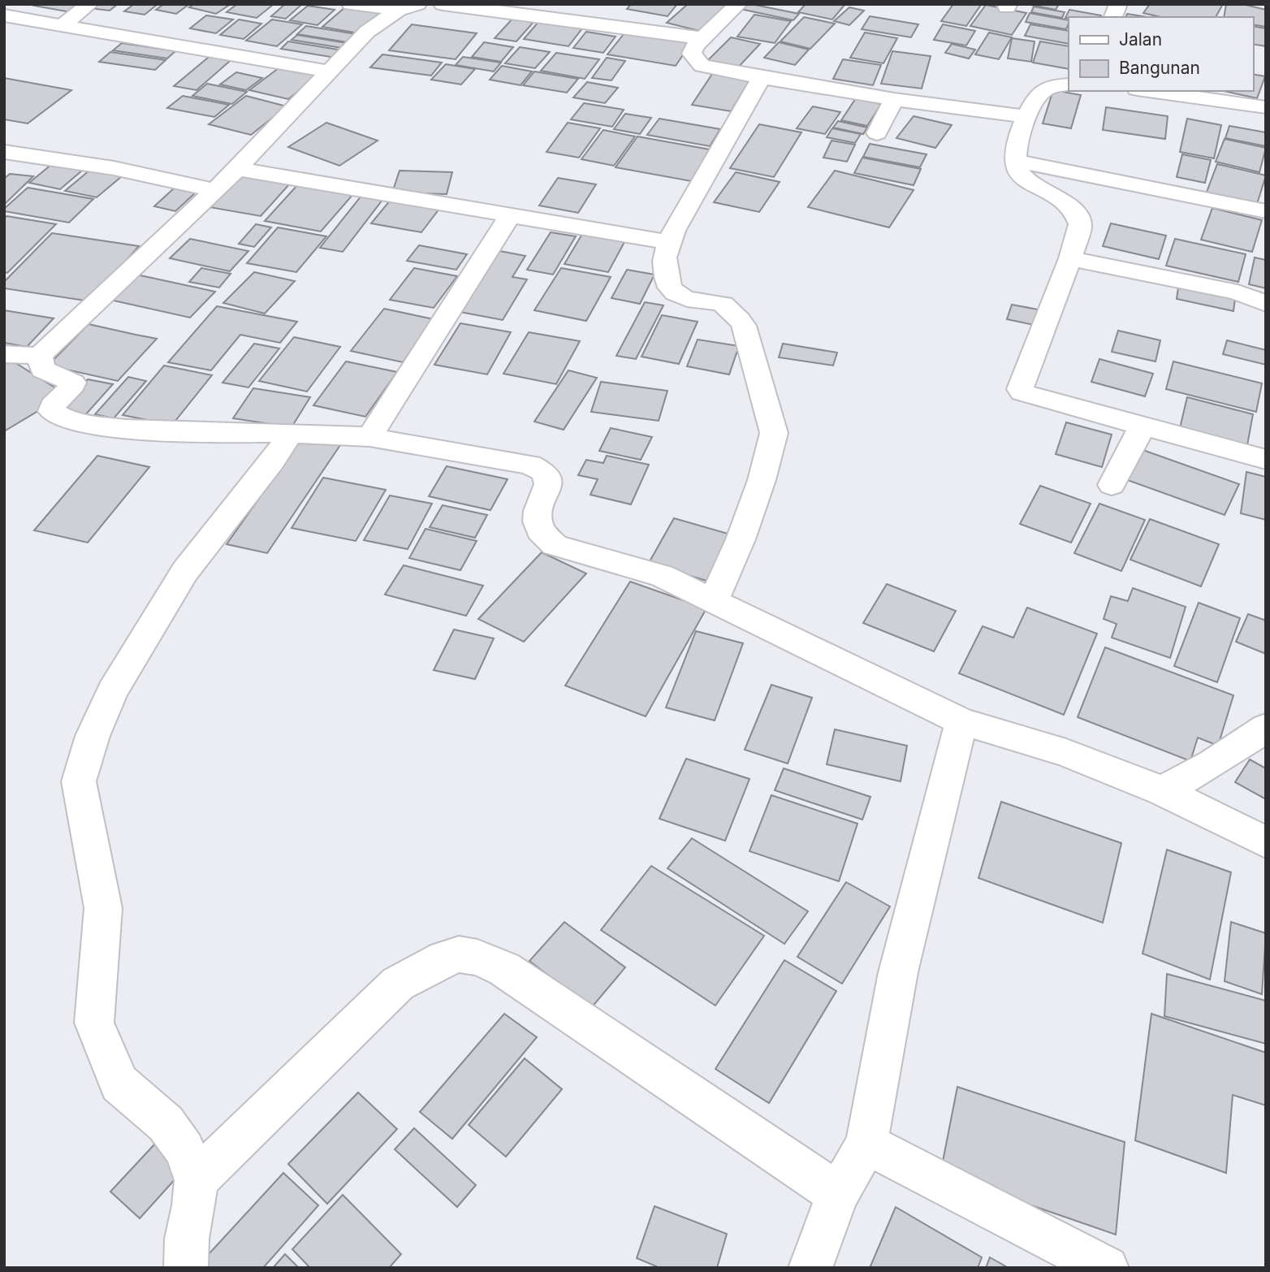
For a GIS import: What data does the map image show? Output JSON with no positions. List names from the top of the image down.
{
  "legend": ["Jalan", "Bangunan"]
}
